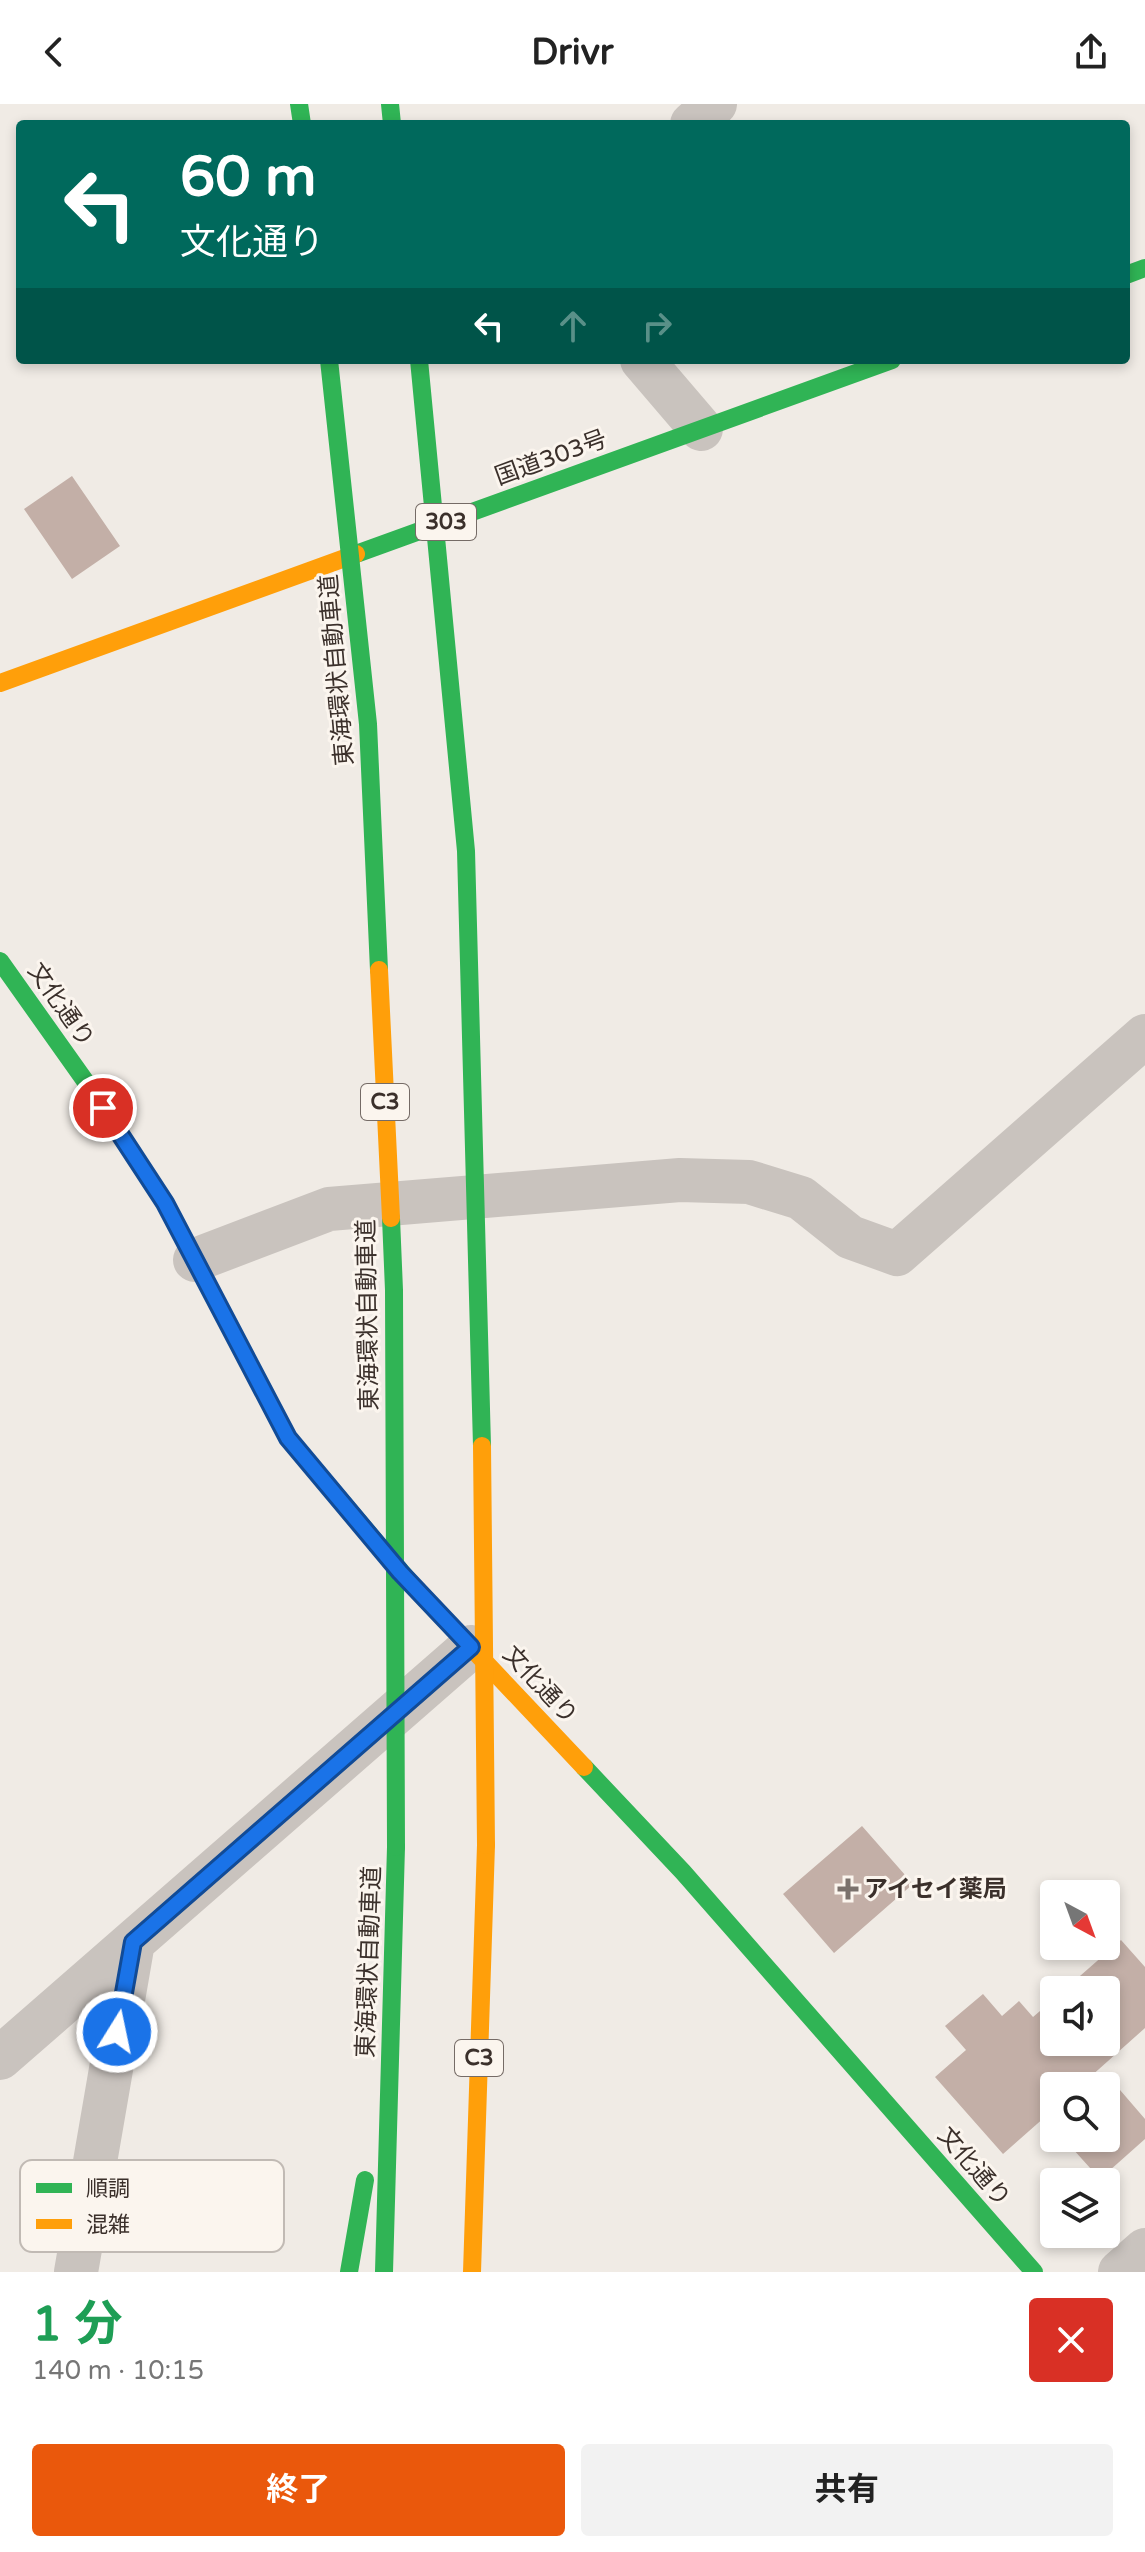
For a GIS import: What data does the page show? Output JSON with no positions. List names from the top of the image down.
{
  "streets": {
    "main road": [
      "国道303号",
      "303",
      "東海環状自動車道",
      "文化通り",
      "C3"
    ]
  },
  "places": {
    "health": ["アイセイ薬局"]
  },
  "legend": ["順調", "混雑"],
  "north": "bottom right",
  "page": {
    "header": "Drivr",
    "turn": ["60 m", "文化通り"],
    "heading": ["1 分", "140 m · 10:15"],
    "buttons": ["終了", "共有"]
  }
}
